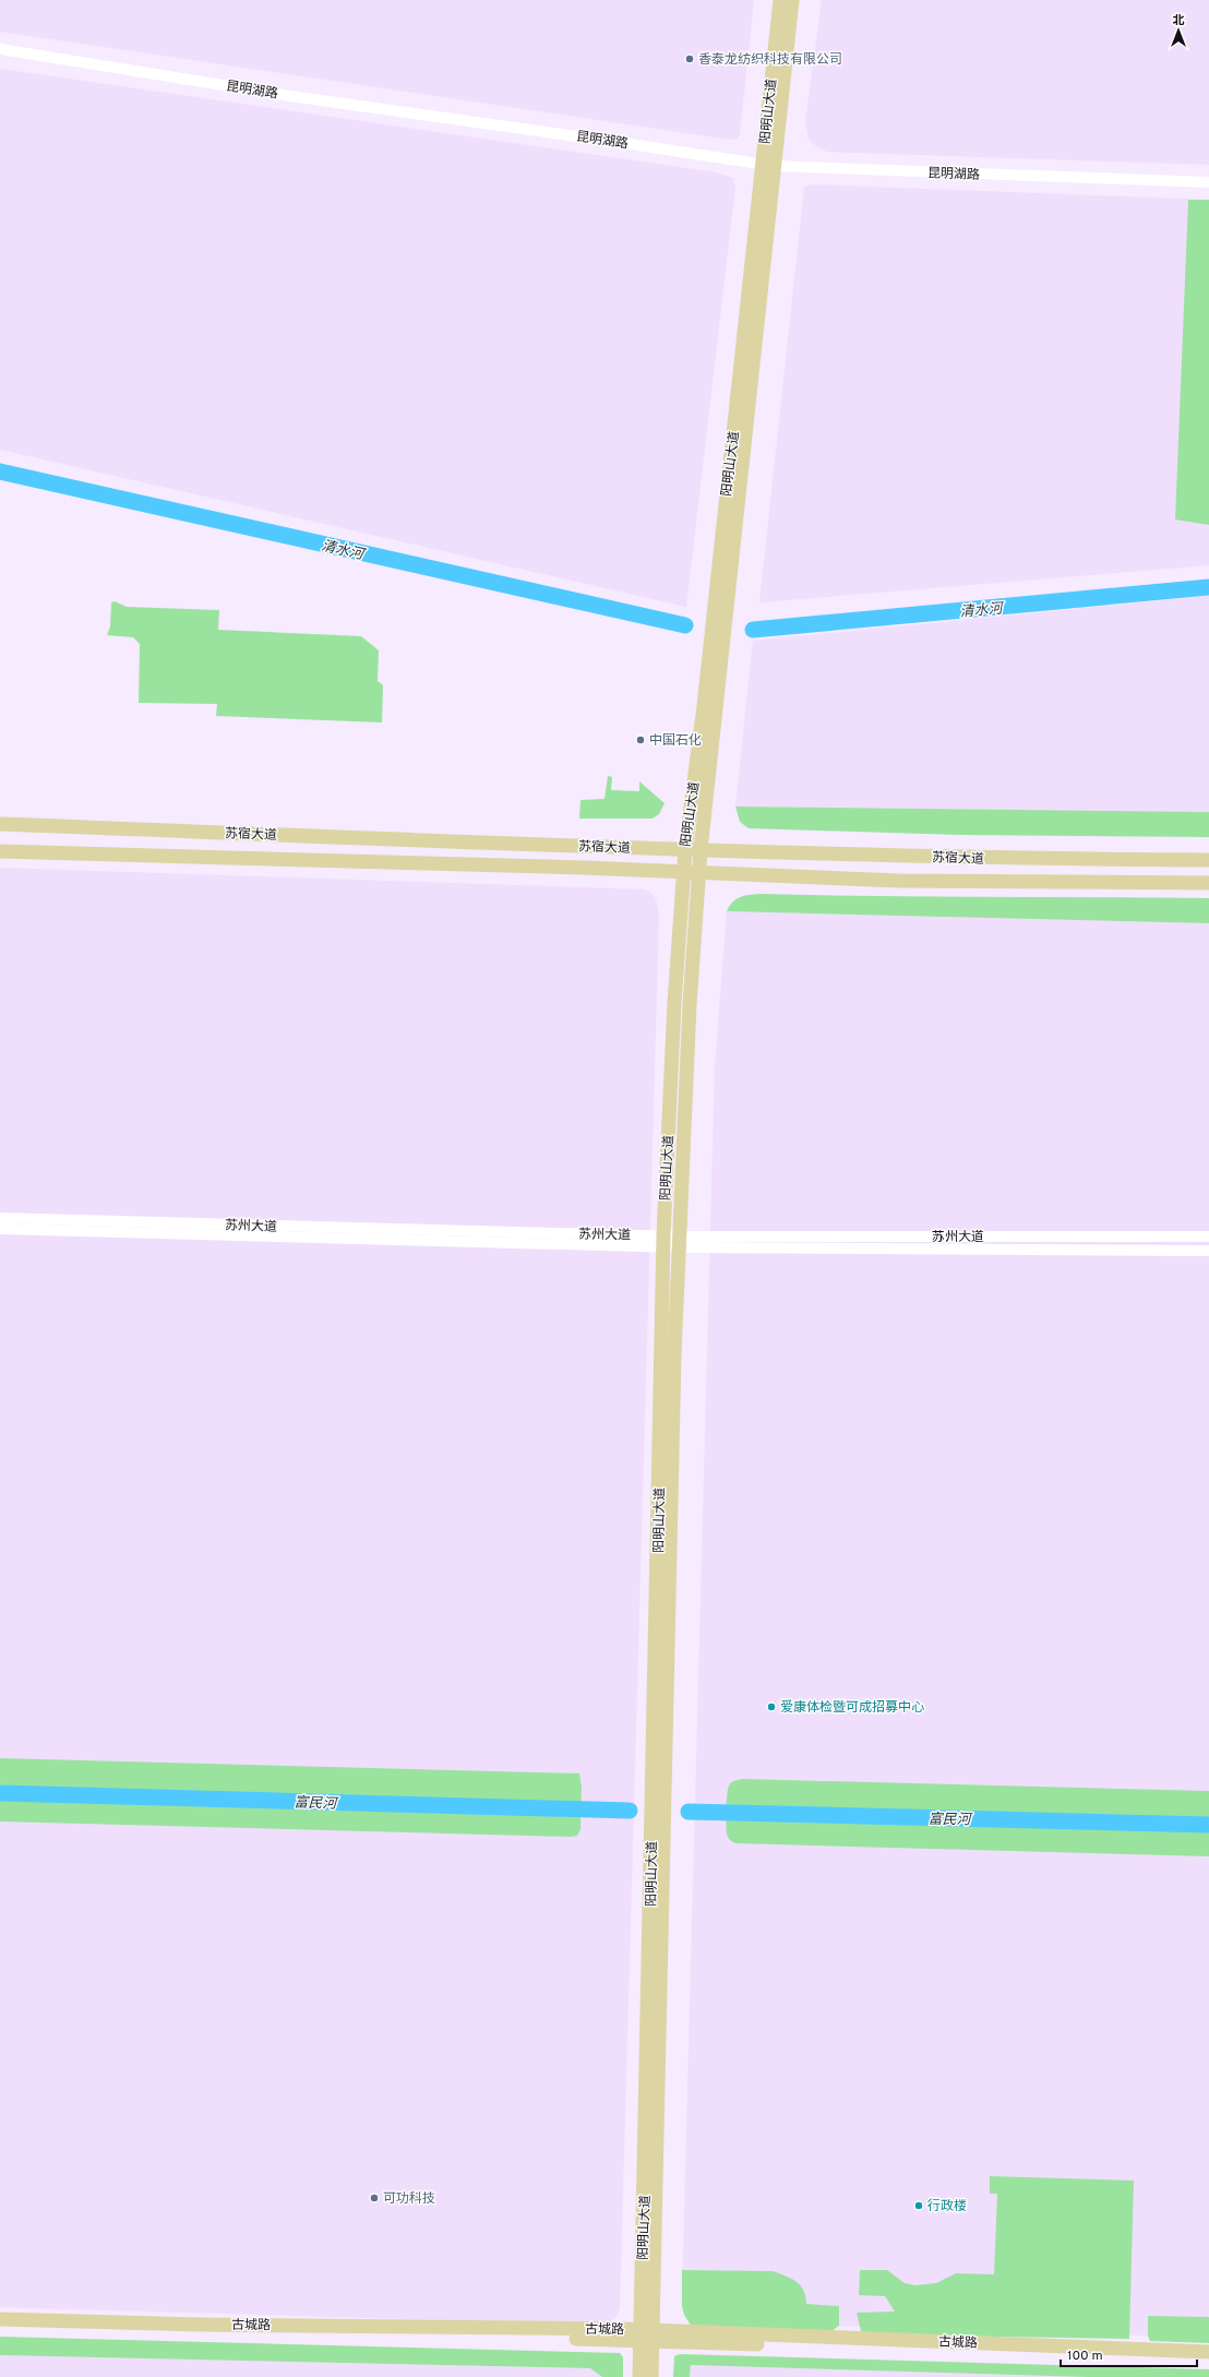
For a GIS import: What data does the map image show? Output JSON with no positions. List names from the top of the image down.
{
  "streets": {
    "main road": ["阳明山大道", "苏宿大道", "古城路"],
    "street": ["昆明湖路", "苏州大道"]
  },
  "crossings": [
    ["昆明湖路", "阳明山大道"],
    ["阳明山大道", "苏宿大道"],
    ["阳明山大道", "苏州大道"],
    ["阳明山大道", "古城路"]
  ],
  "water": ["清水河", "富民河"],
  "places": [
    "香泰龙纺织科技有限公司",
    "中国石化",
    "爱康体检暨可成招募中心",
    "可功科技",
    "行政楼"
  ],
  "scale_bar": "100 m",
  "north": "top"
}
